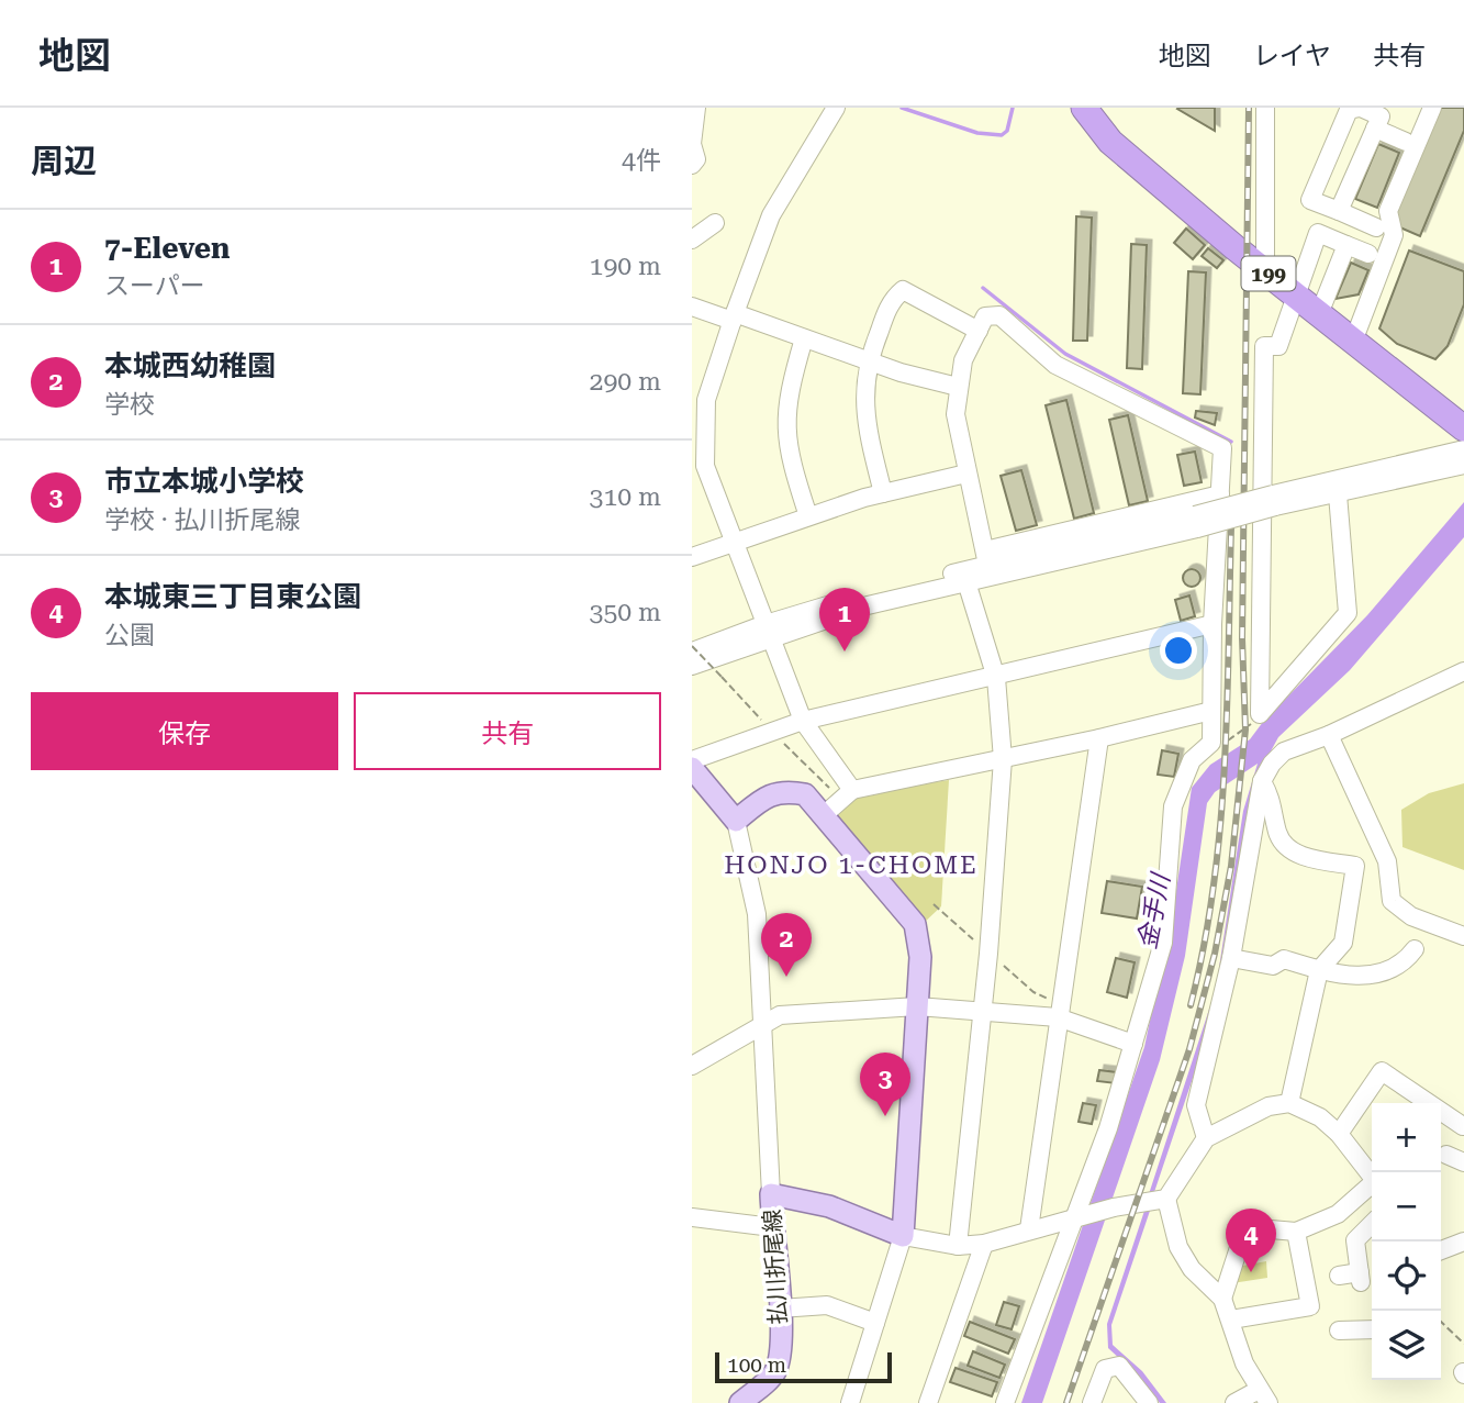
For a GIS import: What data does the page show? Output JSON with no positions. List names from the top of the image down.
{
  "streets": {
    "highway": ["199"],
    "main road": ["払川折尾線"]
  },
  "districts": ["HONJO 1-CHOME"],
  "water": ["金手川"],
  "scale_bar": "100 m",
  "page": {
    "header": "地図",
    "nav": ["地図", "レイヤ", "共有"],
    "heading": ["周辺", "4件"],
    "list": [
      {
        "mark": "1",
        "name": "7-Eleven",
        "note": "スーパー",
        "value": "190 m"
      },
      {
        "mark": "2",
        "name": "本城西幼稚園",
        "note": "学校",
        "value": "290 m"
      },
      {
        "mark": "3",
        "name": "市立本城小学校",
        "note": "学校 · 払川折尾線",
        "value": "310 m"
      },
      {
        "mark": "4",
        "name": "本城東三丁目東公園",
        "note": "公園",
        "value": "350 m"
      }
    ],
    "pins": [
      "1",
      "2",
      "3",
      "4"
    ],
    "buttons": ["保存", "共有"],
    "map_buttons": ["+", "−"],
    "scale": "100 m"
  }
}
